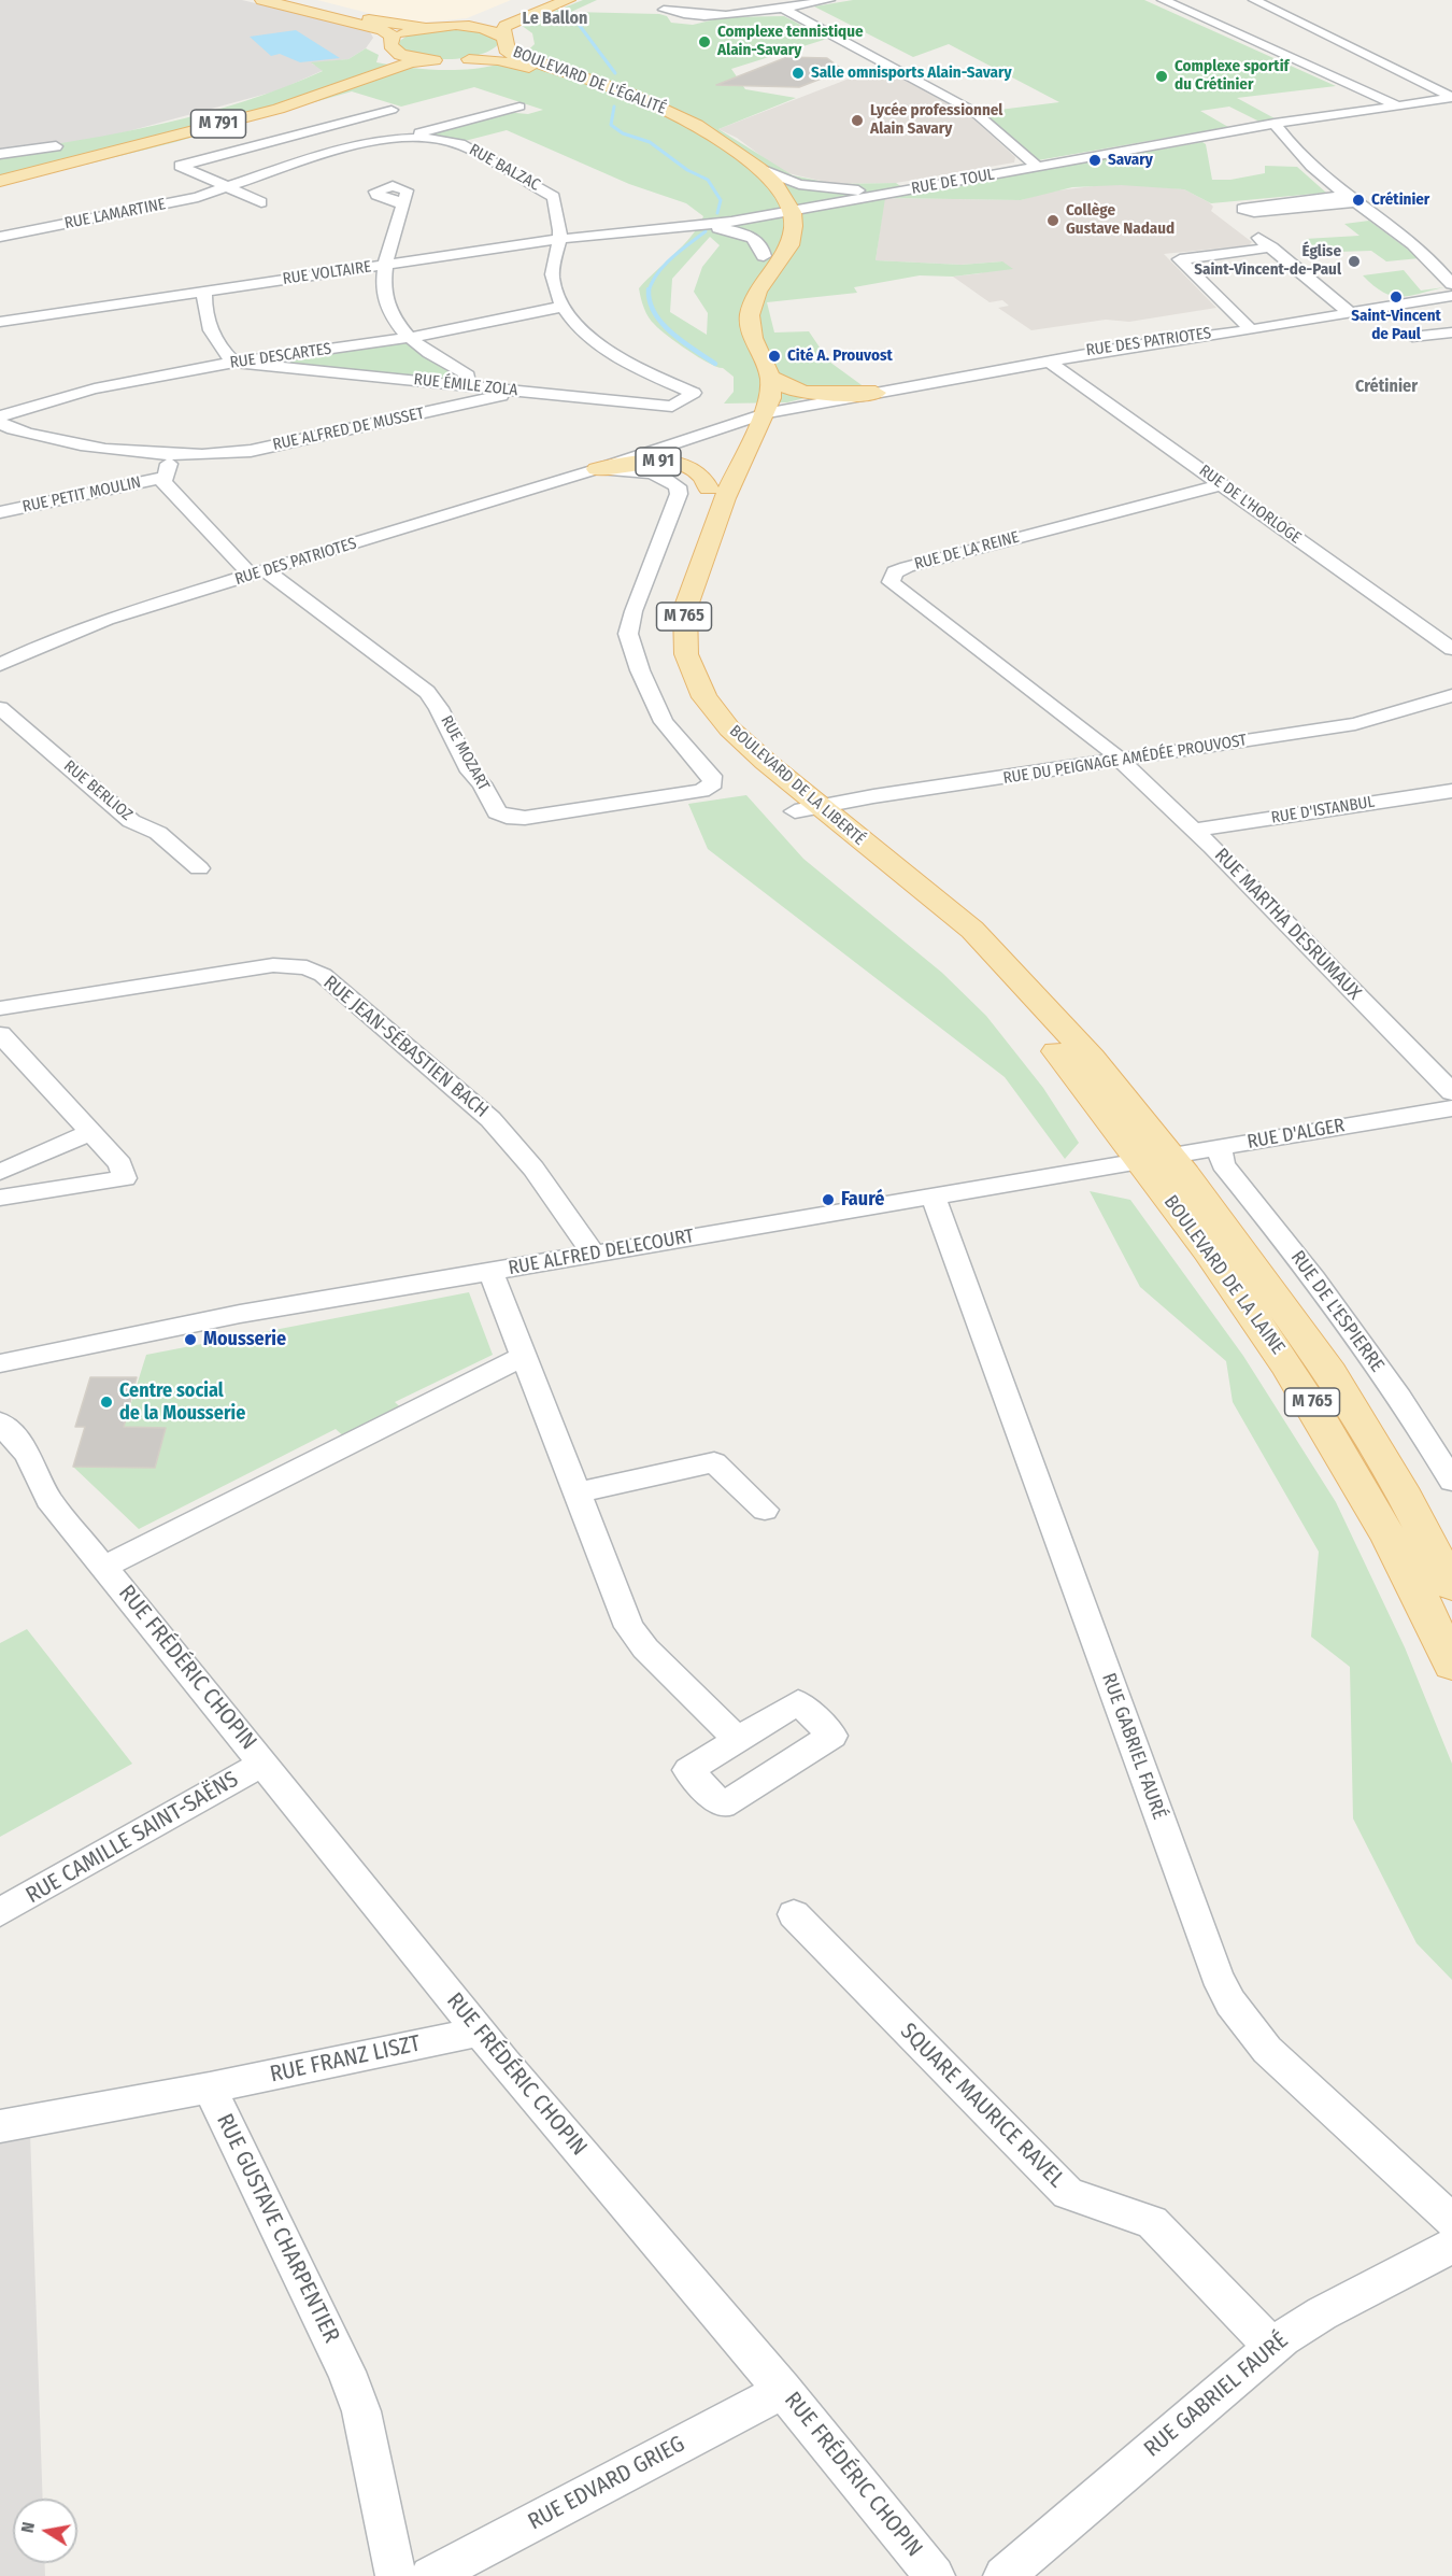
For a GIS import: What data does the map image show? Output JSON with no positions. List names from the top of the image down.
{
  "streets": {
    "main road": [
      "BOULEVARD DE L'ÉGALITÉ",
      "M 791",
      "M 91",
      "M 765",
      "BOULEVARD DE LA LIBERTÉ",
      "BOULEVARD DE LA LAINE"
    ],
    "street": [
      "RUE BALZAC",
      "RUE DE TOUL",
      "RUE LAMARTINE",
      "RUE VOLTAIRE",
      "RUE DES PATRIOTES",
      "RUE DESCARTES",
      "RUE ÉMILE ZOLA",
      "RUE ALFRED DE MUSSET",
      "RUE PETIT MOULIN",
      "RUE DE L'HORLOGE",
      "RUE DE LA REINE",
      "RUE MOZART",
      "RUE DU PEIGNAGE AMÉDÉE PROUVOST",
      "RUE BERLIOZ",
      "RUE D'ISTANBUL",
      "RUE MARTHA DESRUMAUX",
      "RUE JEAN-SÉBASTIEN BACH",
      "RUE D'ALGER",
      "RUE ALFRED DELECOURT",
      "RUE DE L'ESPIERRE",
      "RUE FRÉDÉRIC CHOPIN",
      "RUE GABRIEL FAURÉ",
      "RUE CAMILLE SAINT-SAËNS",
      "RUE FRANZ LISZT",
      "SQUARE MAURICE RAVEL",
      "RUE GUSTAVE CHARPENTIER",
      "RUE EDVARD GRIEG"
    ]
  },
  "crossings": [
    ["BOULEVARD DE L'ÉGALITÉ", "M 791"],
    ["BOULEVARD DE L'ÉGALITÉ", "RUE DE TOUL"],
    ["BOULEVARD DE L'ÉGALITÉ", "RUE VOLTAIRE"],
    ["RUE BALZAC", "RUE LAMARTINE"],
    ["RUE BALZAC", "RUE VOLTAIRE"],
    ["RUE BALZAC", "RUE DESCARTES"],
    ["RUE BALZAC", "RUE ÉMILE ZOLA"],
    ["RUE DE TOUL", "RUE VOLTAIRE"],
    ["RUE DES PATRIOTES", "M 91"],
    ["RUE DES PATRIOTES", "RUE DE L'HORLOGE"],
    ["RUE DES PATRIOTES", "M 765"],
    ["RUE DES PATRIOTES", "RUE MOZART"],
    ["RUE DES PATRIOTES", "BOULEVARD DE LA LIBERTÉ"],
    ["RUE DESCARTES", "RUE ÉMILE ZOLA"],
    ["RUE ÉMILE ZOLA", "RUE ALFRED DE MUSSET"],
    ["M 91", "M 765"],
    ["RUE DE L'HORLOGE", "RUE DE LA REINE"],
    ["RUE DE LA REINE", "RUE DU PEIGNAGE AMÉDÉE PROUVOST"],
    ["RUE DE LA REINE", "RUE MARTHA DESRUMAUX"],
    ["M 765", "BOULEVARD DE LA LIBERTÉ"],
    ["RUE DU PEIGNAGE AMÉDÉE PROUVOST", "BOULEVARD DE LA LIBERTÉ"],
    ["RUE DU PEIGNAGE AMÉDÉE PROUVOST", "RUE MARTHA DESRUMAUX"],
    ["BOULEVARD DE LA LIBERTÉ", "BOULEVARD DE LA LAINE"],
    ["RUE D'ISTANBUL", "RUE MARTHA DESRUMAUX"],
    ["RUE JEAN-SÉBASTIEN BACH", "RUE ALFRED DELECOURT"],
    ["RUE D'ALGER", "RUE ALFRED DELECOURT"],
    ["RUE D'ALGER", "BOULEVARD DE LA LAINE"],
    ["RUE D'ALGER", "RUE DE L'ESPIERRE"],
    ["RUE ALFRED DELECOURT", "BOULEVARD DE LA LAINE"],
    ["RUE ALFRED DELECOURT", "RUE GABRIEL FAURÉ"],
    ["RUE FRÉDÉRIC CHOPIN", "RUE CAMILLE SAINT-SAËNS"],
    ["RUE FRÉDÉRIC CHOPIN", "RUE FRANZ LISZT"],
    ["RUE FRÉDÉRIC CHOPIN", "RUE EDVARD GRIEG"],
    ["RUE GABRIEL FAURÉ", "SQUARE MAURICE RAVEL"],
    ["RUE FRANZ LISZT", "RUE GUSTAVE CHARPENTIER"]
  ],
  "districts": ["Le Ballon", "Crétinier"],
  "places": [
    "Complexe tennistique Alain-Savary",
    "Salle omnisports Alain-Savary",
    "Complexe sportif du Crétinier",
    "Lycée professionnel Alain Savary",
    "Savary",
    "Crétinier",
    "Collège Gustave Nadaud",
    "Église Saint-Vincent-de-Paul",
    "Saint-Vincent de Paul",
    "Cité A. Prouvost",
    "Fauré",
    "Mousserie",
    "Centre social de la Mousserie"
  ],
  "north": "left"
}
